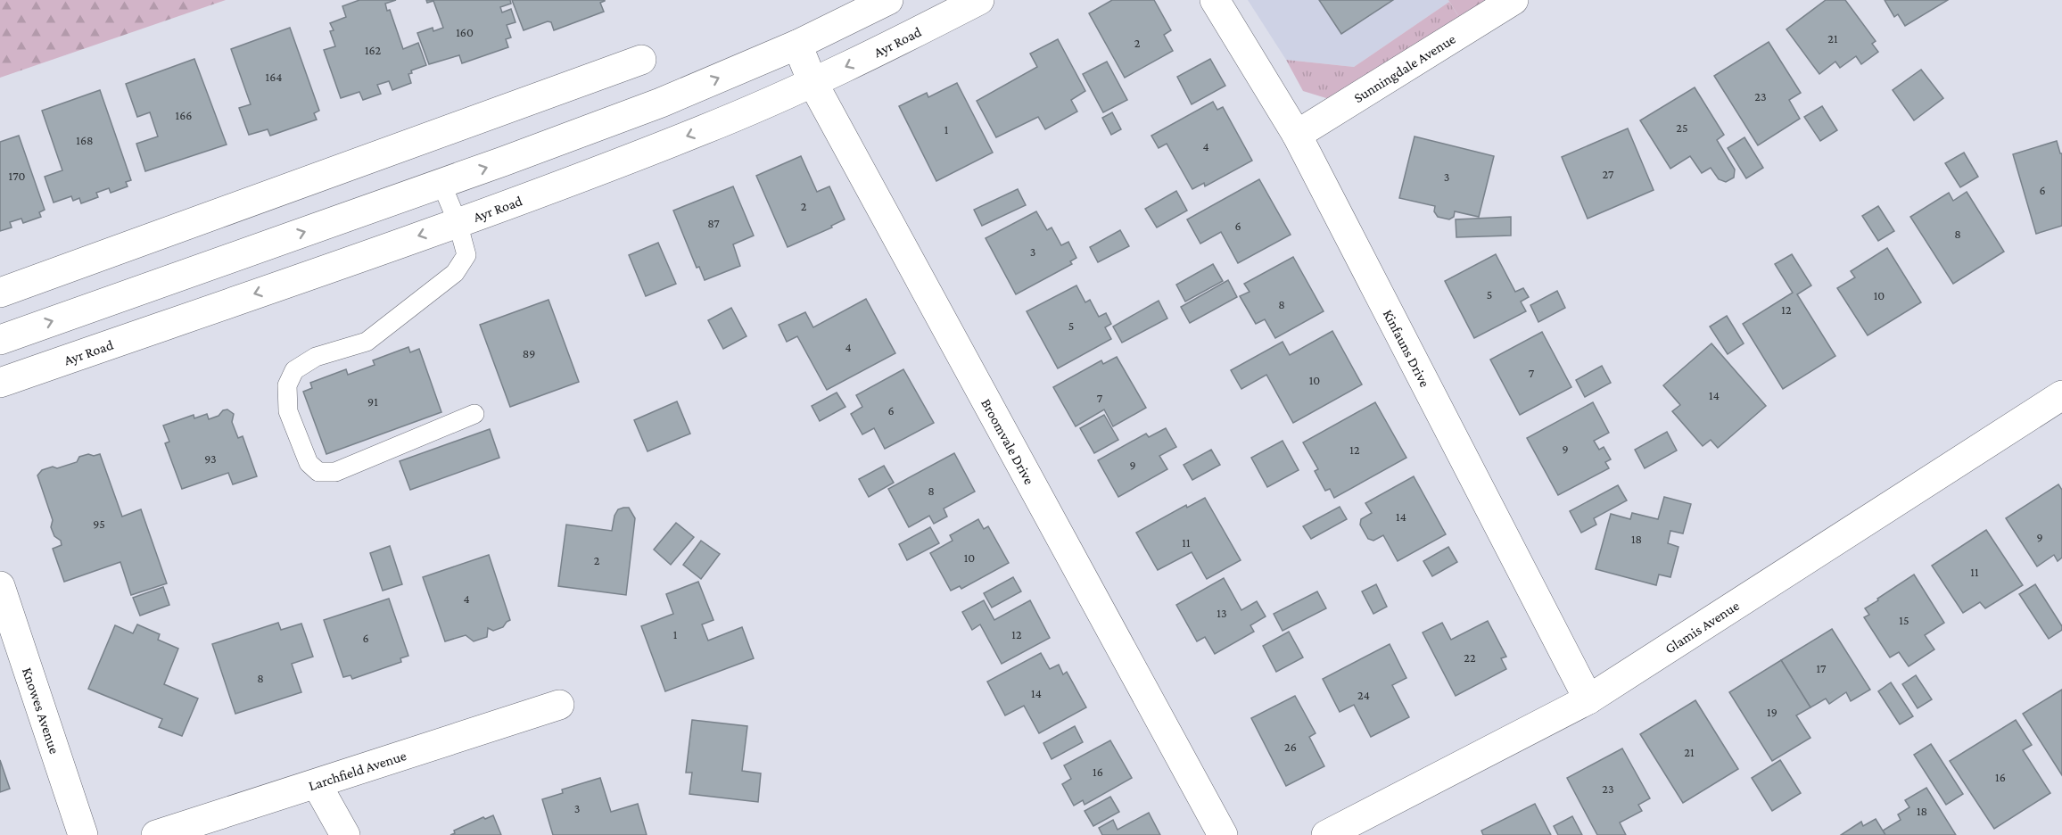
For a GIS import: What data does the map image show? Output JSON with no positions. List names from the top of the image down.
{
  "streets": {
    "street": [
      "Ayr Road",
      "Sunningdale Avenue",
      "Kinfauns Drive",
      "Broomvale Drive",
      "Glamis Avenue",
      "Knowes Avenue",
      "Larchfield Avenue"
    ]
  },
  "crossings": [
    ["Ayr Road", "Broomvale Drive"],
    ["Sunningdale Avenue", "Kinfauns Drive"],
    ["Kinfauns Drive", "Glamis Avenue"]
  ],
  "house_numbers": [
    "160",
    "21",
    "2",
    "162",
    "164",
    "23",
    "166",
    "25",
    "1",
    "168",
    "4",
    "27",
    "170",
    "3",
    "6",
    "2",
    "87",
    "6",
    "8",
    "3",
    "5",
    "10",
    "8",
    "12",
    "5",
    "4",
    "89",
    "7",
    "10",
    "14",
    "7",
    "91",
    "6",
    "9",
    "12",
    "93",
    "9",
    "8",
    "14",
    "95",
    "9",
    "18",
    "11",
    "10",
    "2",
    "11",
    "4",
    "13",
    "15",
    "1",
    "12",
    "6",
    "22",
    "17",
    "8",
    "14",
    "24",
    "19",
    "26",
    "21",
    "16",
    "16",
    "23",
    "3",
    "18"
  ]
}
